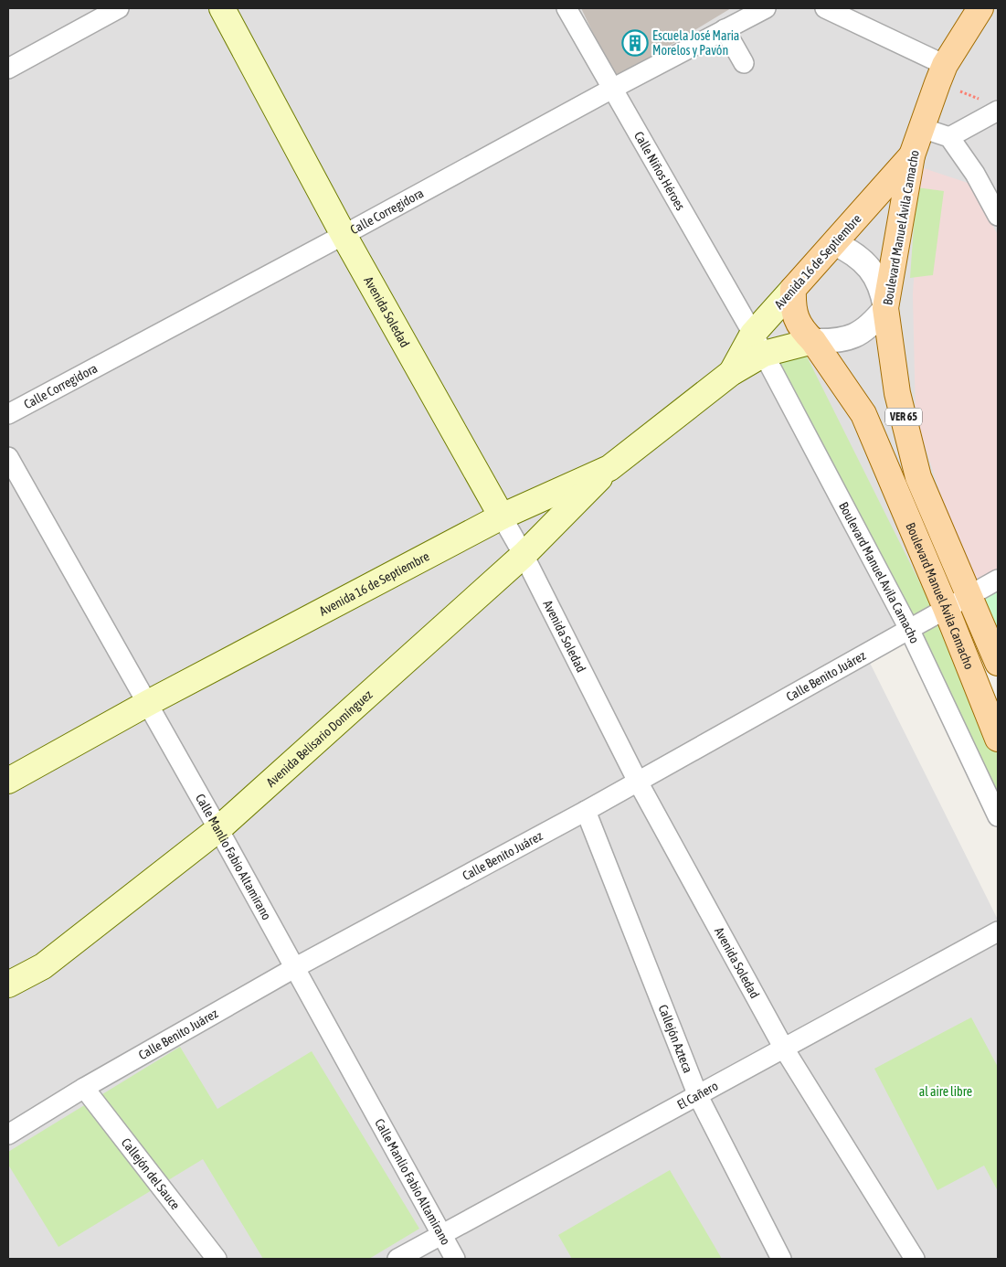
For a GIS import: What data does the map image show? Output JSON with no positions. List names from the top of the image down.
{
  "streets": {
    "main road": [
      "Boulevard Manuel Ávila Camacho",
      "Avenida 16 de Septiembre",
      "Avenida Soledad",
      "VER 65",
      "Avenida Belisario Domínguez"
    ],
    "street": [
      "Calle Niños Héroes",
      "Calle Corregidora",
      "Boulevard Manuel Avila Camacho",
      "Calle Benito Juárez",
      "Calle Manlio Fabio Altamirano",
      "Callejón Azteca",
      "El Cañero",
      "Callejón del Sauce"
    ]
  },
  "crossings": [
    ["Calle Niños Héroes", "Calle Corregidora"],
    ["Calle Niños Héroes", "Avenida 16 de Septiembre"],
    ["Calle Niños Héroes", "Boulevard Manuel Avila Camacho"],
    ["Calle Corregidora", "Avenida Soledad"],
    ["Boulevard Manuel Ávila Camacho", "Avenida 16 de Septiembre"],
    ["Boulevard Manuel Ávila Camacho", "Calle Benito Juárez"],
    ["Avenida 16 de Septiembre", "Avenida Soledad"],
    ["Avenida 16 de Septiembre", "Boulevard Manuel Avila Camacho"],
    ["Avenida 16 de Septiembre", "Avenida Belisario Domínguez"],
    ["Avenida 16 de Septiembre", "Calle Manlio Fabio Altamirano"],
    ["Avenida Soledad", "Calle Benito Juárez"],
    ["Avenida Soledad", "Avenida Belisario Domínguez"],
    ["Avenida Soledad", "El Cañero"],
    ["Boulevard Manuel Avila Camacho", "Calle Benito Juárez"],
    ["Calle Benito Juárez", "Calle Manlio Fabio Altamirano"],
    ["Calle Benito Juárez", "Callejón Azteca"],
    ["Calle Benito Juárez", "Callejón del Sauce"],
    ["Avenida Belisario Domínguez", "Calle Manlio Fabio Altamirano"],
    ["Calle Manlio Fabio Altamirano", "El Cañero"],
    ["Callejón Azteca", "El Cañero"]
  ],
  "parks": ["al aire libre"],
  "places": {
    "building": ["Escuela José Maria Morelos y Pavón"]
  }
}
